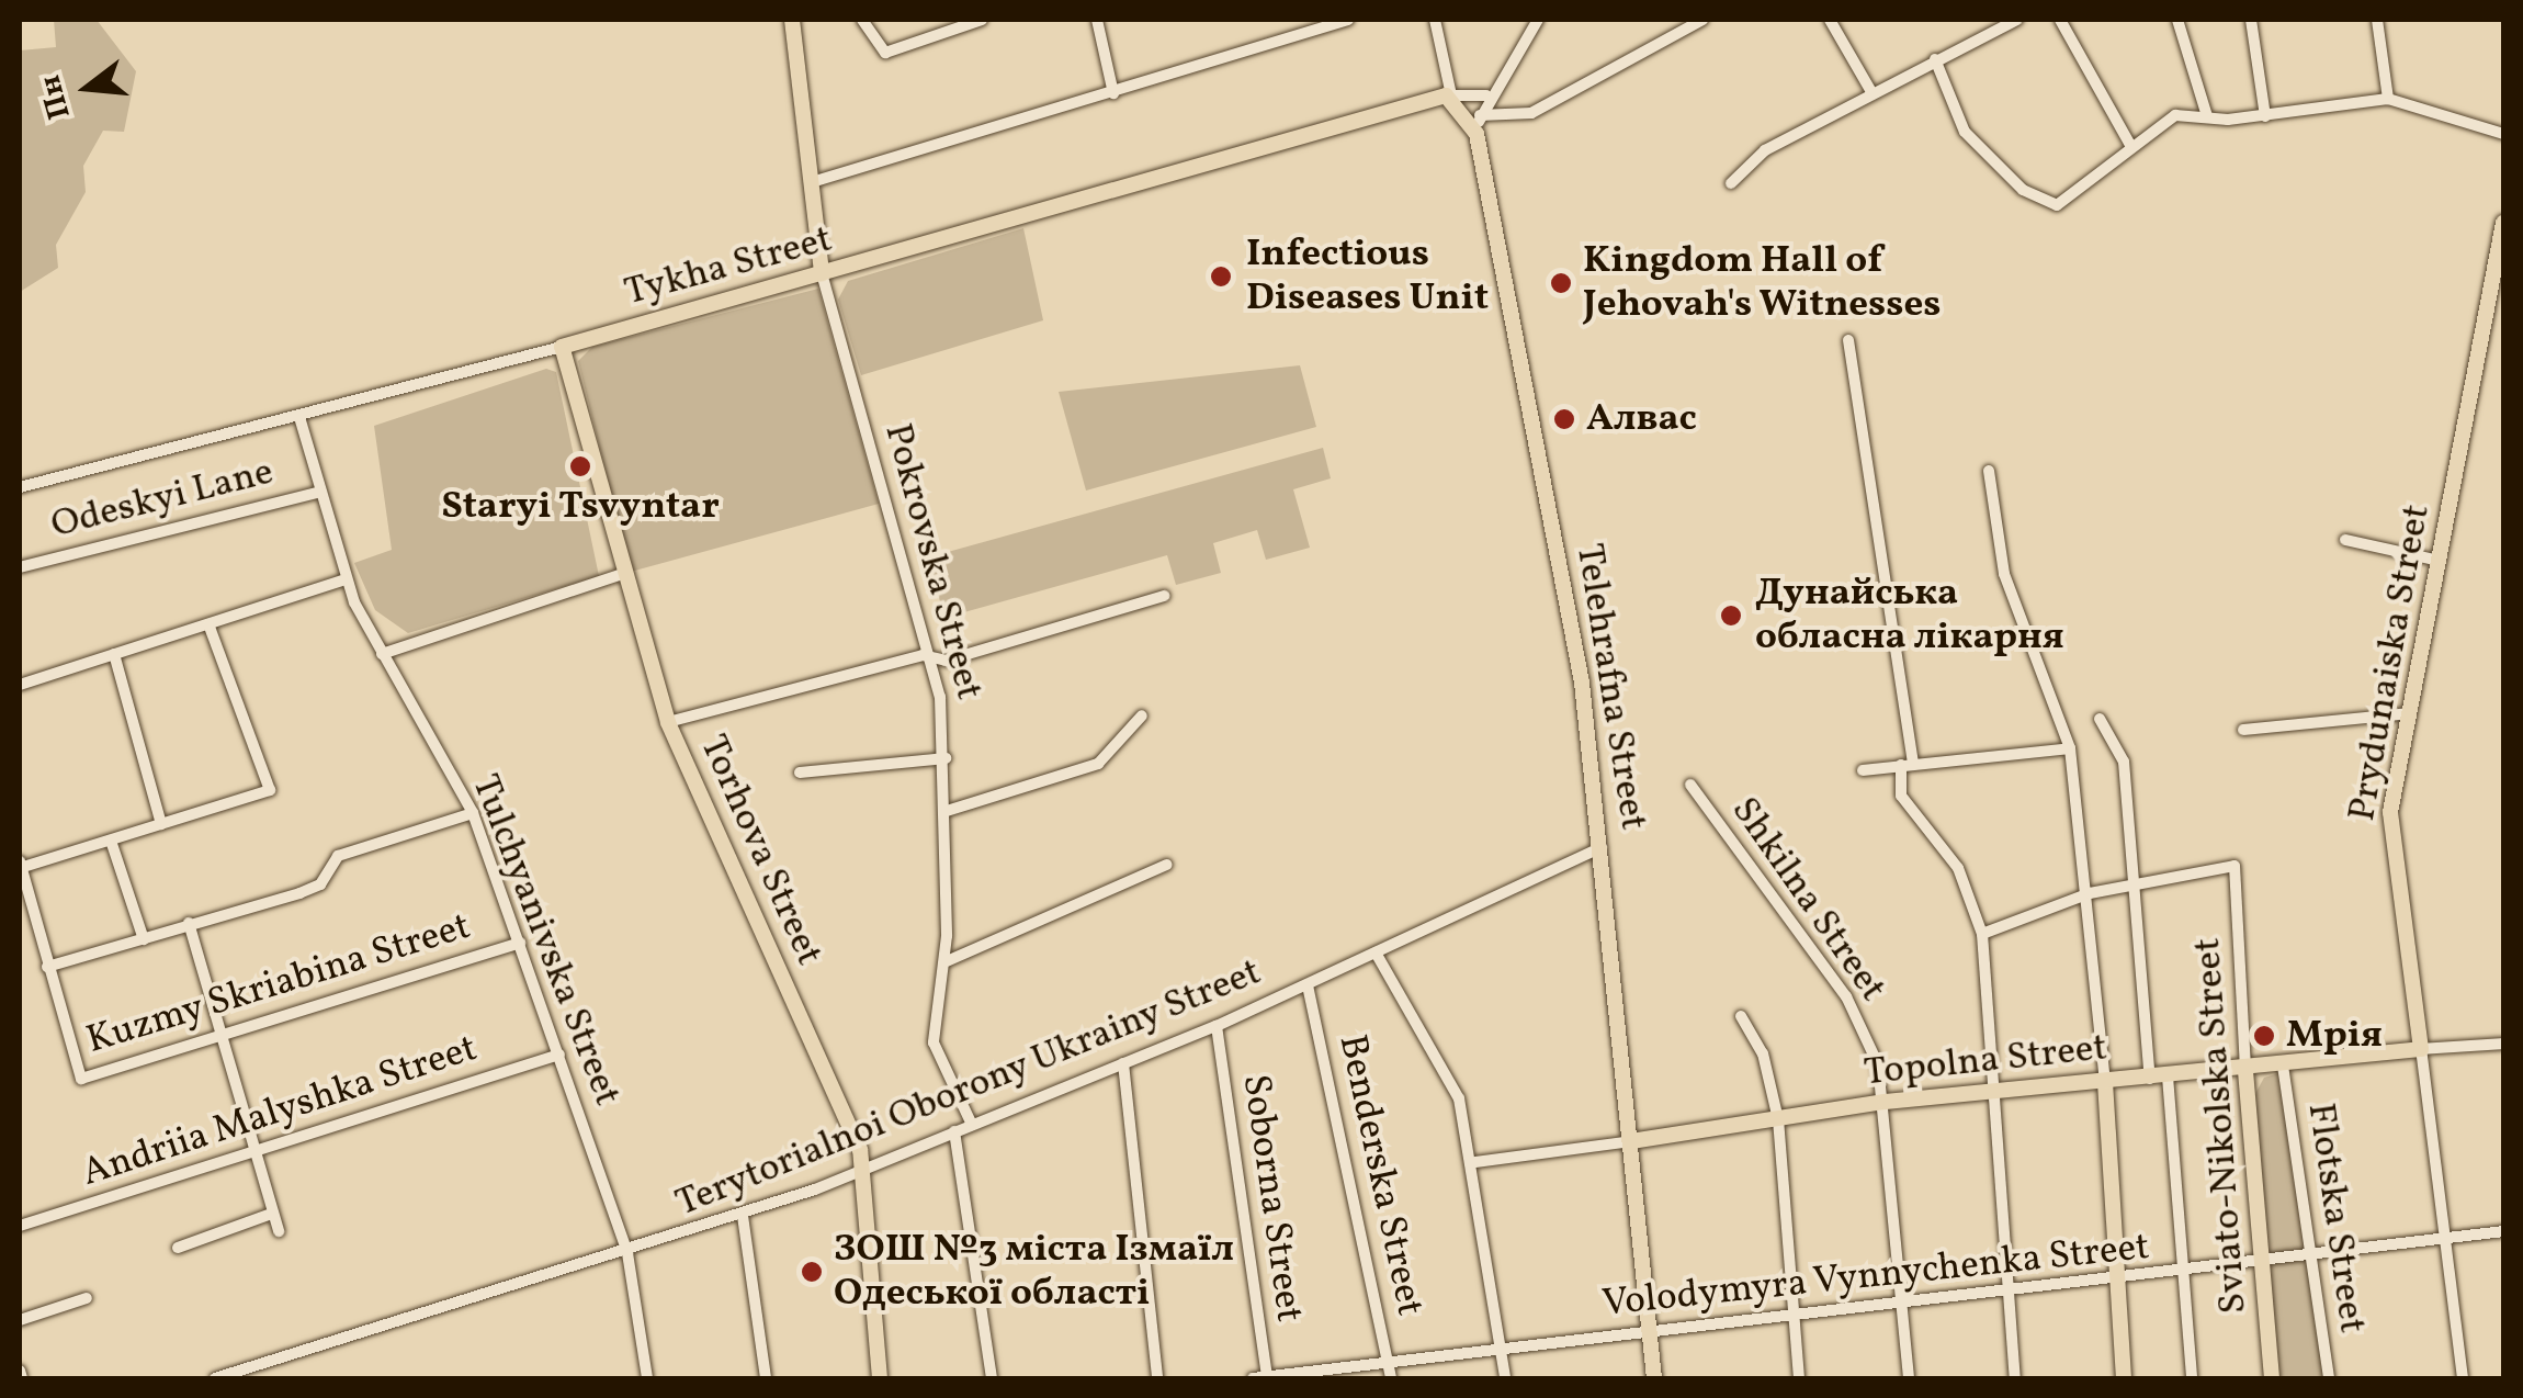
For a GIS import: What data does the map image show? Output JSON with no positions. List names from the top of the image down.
{
  "streets": {
    "main road": [
      "Tykha Street",
      "Prydunaiska Street",
      "Telehrafna Street",
      "Torhova Street",
      "Topolna Street",
      "Sviato-Nikolska Street"
    ],
    "street": [
      "Odeskyi Lane",
      "Pokrovska Street",
      "Shkilna Street",
      "Tulchyanivska Street",
      "Kuzmy Skriabina Street",
      "Terytorialnoi Oborony Ukrainy Street",
      "Andriia Malyshka Street",
      "Benderska Street",
      "Soborna Street",
      "Flotska Street",
      "Volodymyra Vynnychenka Street"
    ]
  },
  "crossings": [
    ["Tykha Street", "Pokrovska Street"],
    ["Tykha Street", "Telehrafna Street"],
    ["Tykha Street", "Torhova Street"],
    ["Tykha Street", "Tulchyanivska Street"],
    ["Odeskyi Lane", "Tulchyanivska Street"],
    ["Pokrovska Street", "Terytorialnoi Oborony Ukrainy Street"],
    ["Prydunaiska Street", "Topolna Street"],
    ["Prydunaiska Street", "Volodymyra Vynnychenka Street"],
    ["Telehrafna Street", "Topolna Street"],
    ["Telehrafna Street", "Terytorialnoi Oborony Ukrainy Street"],
    ["Telehrafna Street", "Volodymyra Vynnychenka Street"],
    ["Torhova Street", "Terytorialnoi Oborony Ukrainy Street"],
    ["Shkilna Street", "Topolna Street"],
    ["Shkilna Street", "Volodymyra Vynnychenka Street"],
    ["Tulchyanivska Street", "Kuzmy Skriabina Street"],
    ["Tulchyanivska Street", "Terytorialnoi Oborony Ukrainy Street"],
    ["Tulchyanivska Street", "Andriia Malyshka Street"],
    ["Topolna Street", "Sviato-Nikolska Street"],
    ["Topolna Street", "Flotska Street"],
    ["Terytorialnoi Oborony Ukrainy Street", "Benderska Street"],
    ["Terytorialnoi Oborony Ukrainy Street", "Soborna Street"],
    ["Sviato-Nikolska Street", "Volodymyra Vynnychenka Street"],
    ["Benderska Street", "Volodymyra Vynnychenka Street"],
    ["Soborna Street", "Volodymyra Vynnychenka Street"],
    ["Flotska Street", "Volodymyra Vynnychenka Street"]
  ],
  "places": [
    "Infectious Diseases Unit",
    "Kingdom Hall of Jehovah's Witnesses",
    "Алвас",
    "Staryi Tsvyntar",
    "Дунайська обласна лікарня",
    "Мрія",
    "ЗОШ №3 міста Ізмаїл Одеської області"
  ],
  "north": "left"
}
